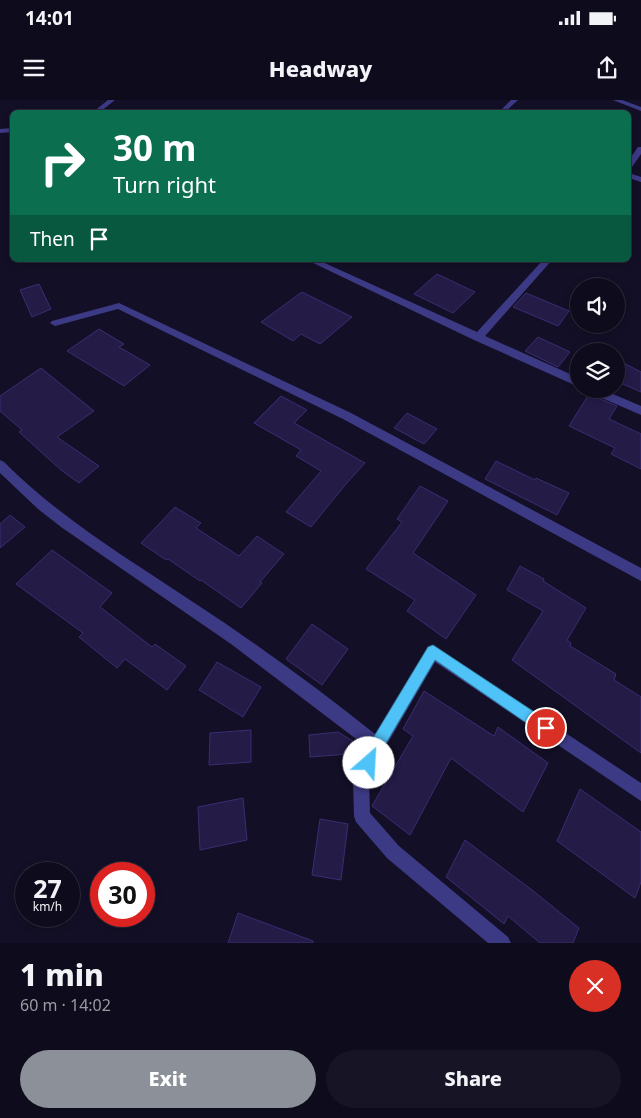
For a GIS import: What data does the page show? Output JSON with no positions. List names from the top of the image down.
{
  "page": {
    "status": "14:01",
    "header": "Headway",
    "turn": ["30 m", "Turn right"],
    "then": "Then",
    "speed": "27 km/h",
    "limit": "30",
    "heading": ["1 min", "60 m · 14:02"],
    "buttons": ["Exit", "Share"]
  }
}
